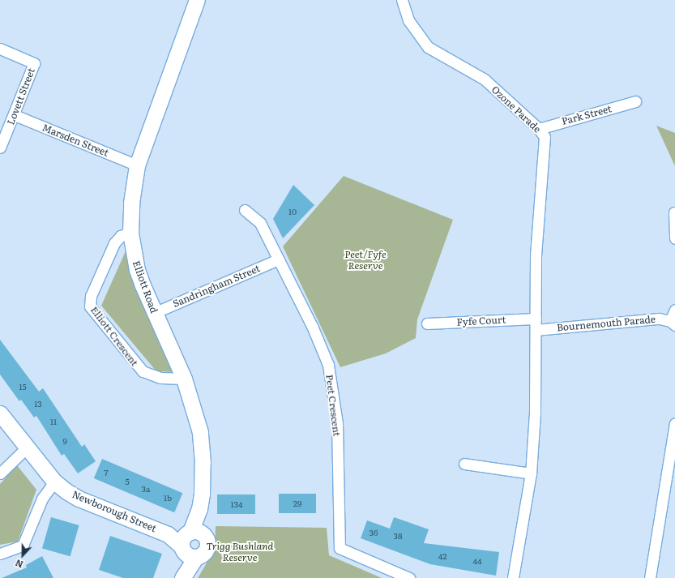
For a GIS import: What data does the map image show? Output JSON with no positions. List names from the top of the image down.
{
  "streets": {
    "street": [
      "Lovett Street",
      "Ozone Parade",
      "Park Street",
      "Marsden Street",
      "Sandringham Street",
      "Elliott Road",
      "Fyfe Court",
      "Bournemouth Parade",
      "Elliott Crescent",
      "Peet Crescent",
      "Newborough Street"
    ]
  },
  "crossings": [
    ["Lovett Street", "Marsden Street"],
    ["Ozone Parade", "Park Street"],
    ["Ozone Parade", "Fyfe Court"],
    ["Marsden Street", "Elliott Road"],
    ["Sandringham Street", "Elliott Road"],
    ["Sandringham Street", "Peet Crescent"],
    ["Elliott Road", "Elliott Crescent"],
    ["Elliott Road", "Newborough Street"]
  ],
  "parks": ["Peet/Fyfe Reserve", "Trigg Bushland Reserve"],
  "house_numbers": [
    "10",
    "15",
    "13",
    "11",
    "9",
    "7",
    "5",
    "3a",
    "1b",
    "29",
    "134",
    "36",
    "38",
    "42",
    "44"
  ],
  "north": "bottom"
}
